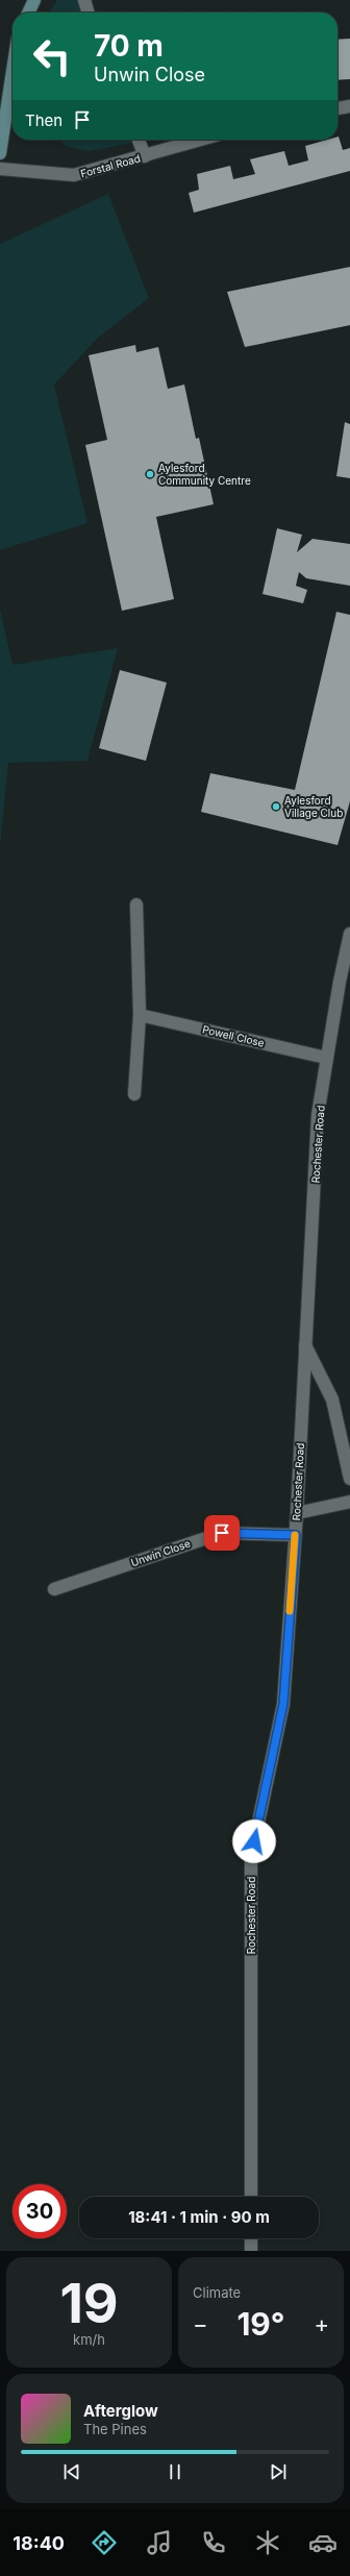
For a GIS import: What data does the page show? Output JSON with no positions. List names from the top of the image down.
{
  "streets": {
    "street": [
      "Forstal Road",
      "Powell Close",
      "Rochester Road",
      "Unwin Close"
    ]
  },
  "crossings": [
    ["Powell Close", "Rochester Road"],
    ["Rochester Road", "Unwin Close"]
  ],
  "places": ["Aylesford Community Centre", "Aylesford Village Club"],
  "page": {
    "turn": ["70 m", "Unwin Close"],
    "then": "Then",
    "limit": "30",
    "trip": "18:41 · 1 min · 90 m",
    "tile": [
      ["19", "km/h"],
      "Climate"
    ],
    "heat": ["−", "19°", "+"],
    "song": ["Afterglow", "The Pines"],
    "tabs": "18:40"
  }
}
